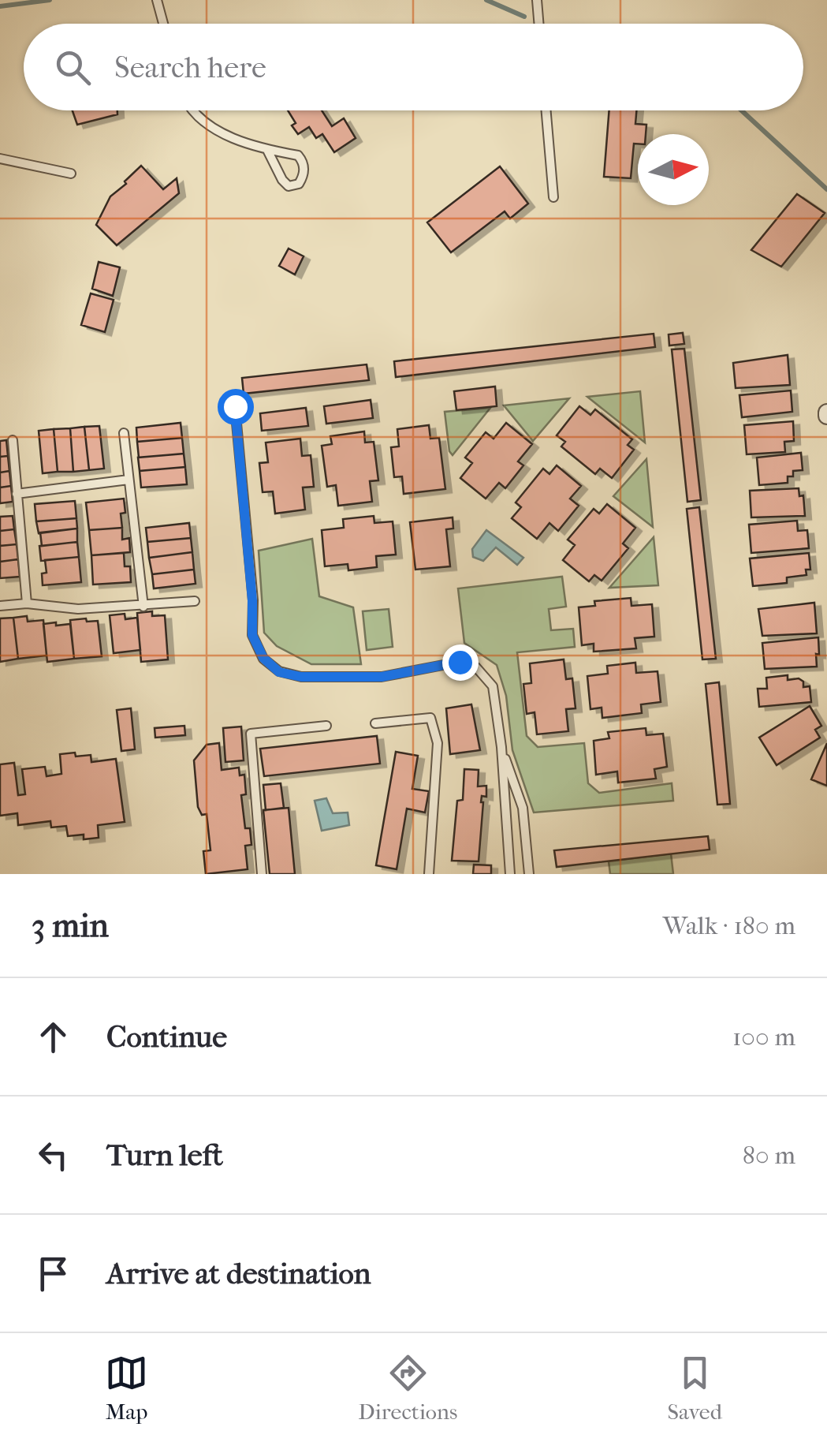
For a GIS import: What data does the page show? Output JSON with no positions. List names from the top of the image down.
{
  "north": "right",
  "page": {
    "search": "Search here",
    "heading": ["3 min", "Walk · 180 m"],
    "list": [
      ["Continue", "100 m"],
      ["Turn left", "80 m"],
      "Arrive at destination"
    ],
    "nav": ["Map", "Directions", "Saved"]
  }
}
